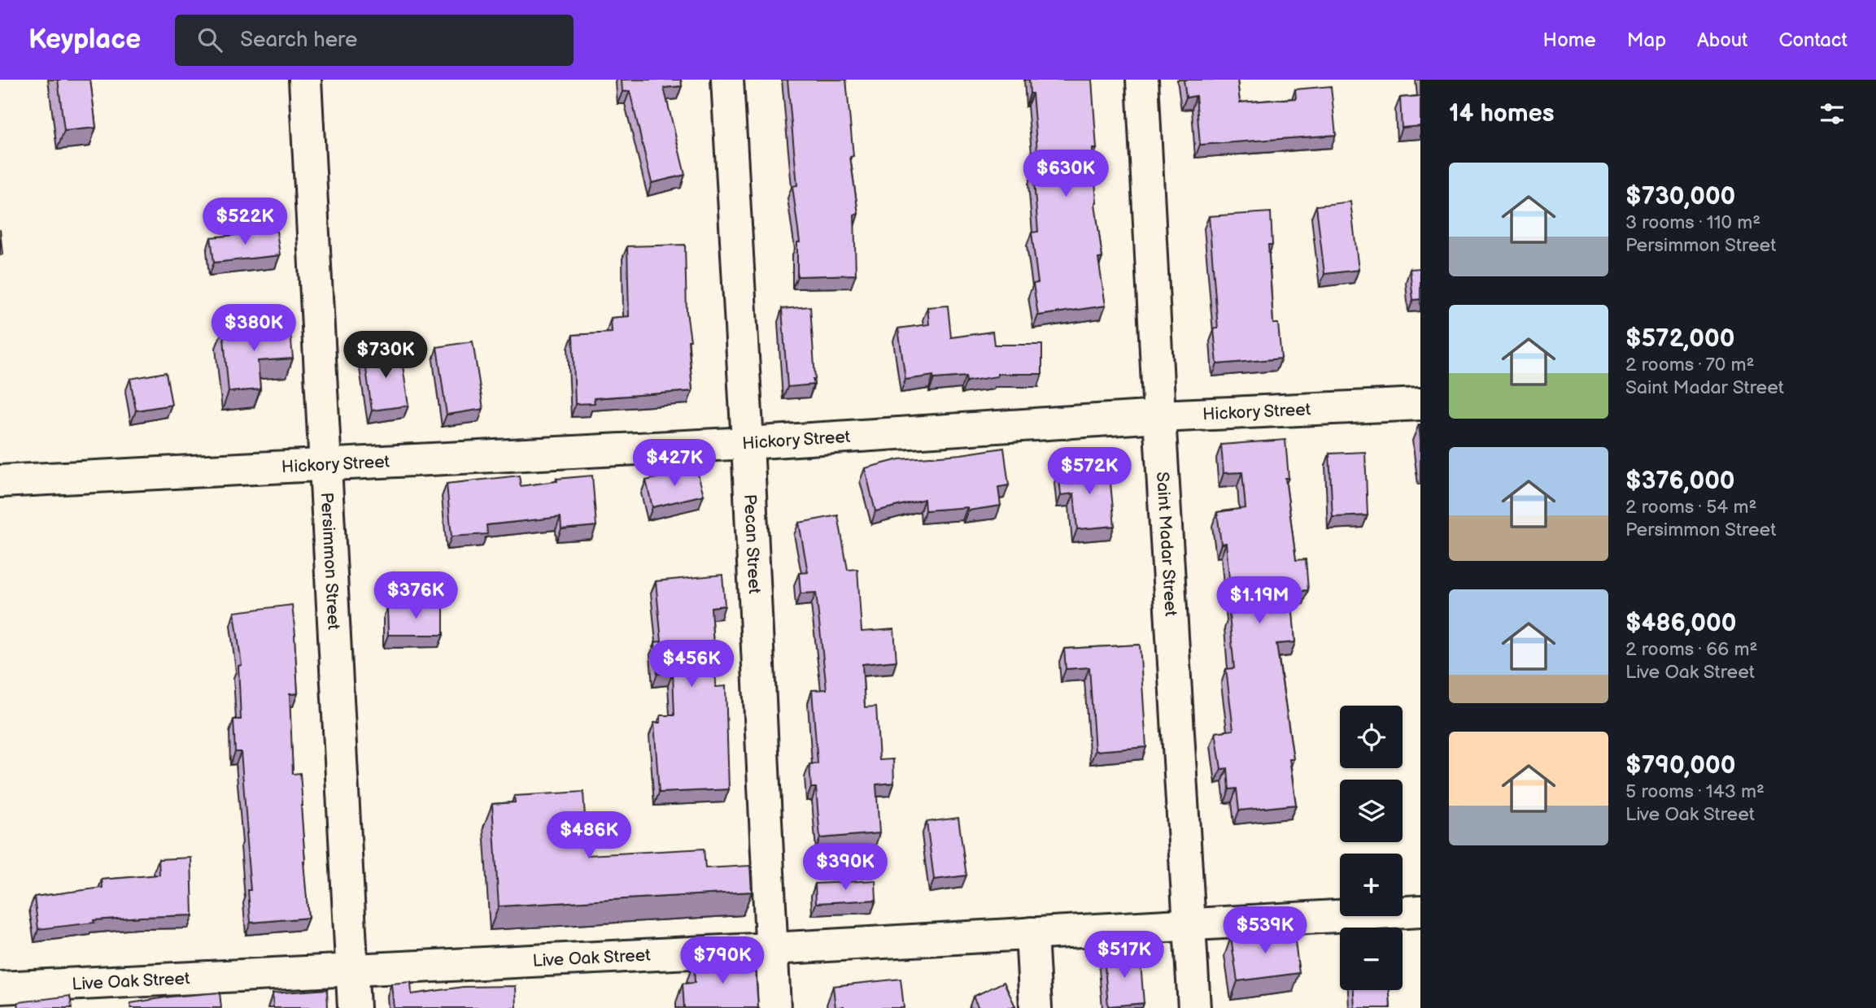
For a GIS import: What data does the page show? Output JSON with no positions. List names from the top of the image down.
{
  "streets": {
    "street": [
      "Hickory Street",
      "Pecan Street",
      "Saint Madar Street",
      "Persimmon Street",
      "Live Oak Street"
    ]
  },
  "crossings": [
    ["Hickory Street", "Pecan Street"],
    ["Hickory Street", "Saint Madar Street"],
    ["Hickory Street", "Persimmon Street"],
    ["Pecan Street", "Live Oak Street"],
    ["Saint Madar Street", "Live Oak Street"],
    ["Persimmon Street", "Live Oak Street"]
  ],
  "page": {
    "header": "Keyplace",
    "search": "Search here",
    "nav": [
      "Home",
      "Map",
      "About",
      "Contact"
    ],
    "heading": "14 homes",
    "list": [
      {
        "name": "$730,000",
        "note": "3 rooms · 110 m² · Persimmon Street"
      },
      {
        "name": "$572,000",
        "note": "2 rooms · 70 m² · Saint Madar Street"
      },
      {
        "name": "$376,000",
        "note": "2 rooms · 54 m² · Persimmon Street"
      },
      {
        "name": "$486,000",
        "note": "2 rooms · 66 m² · Live Oak Street"
      },
      {
        "name": "$790,000",
        "note": "5 rooms · 143 m² · Live Oak Street"
      }
    ],
    "price": [
      "$630K",
      "$522K",
      "$380K",
      "$730K",
      "$427K",
      "$572K",
      "$376K",
      "$1.19M",
      "$456K",
      "$486K",
      "$390K",
      "$539K",
      "$517K",
      "$790K"
    ],
    "map_buttons": ["+", "−"]
  }
}
